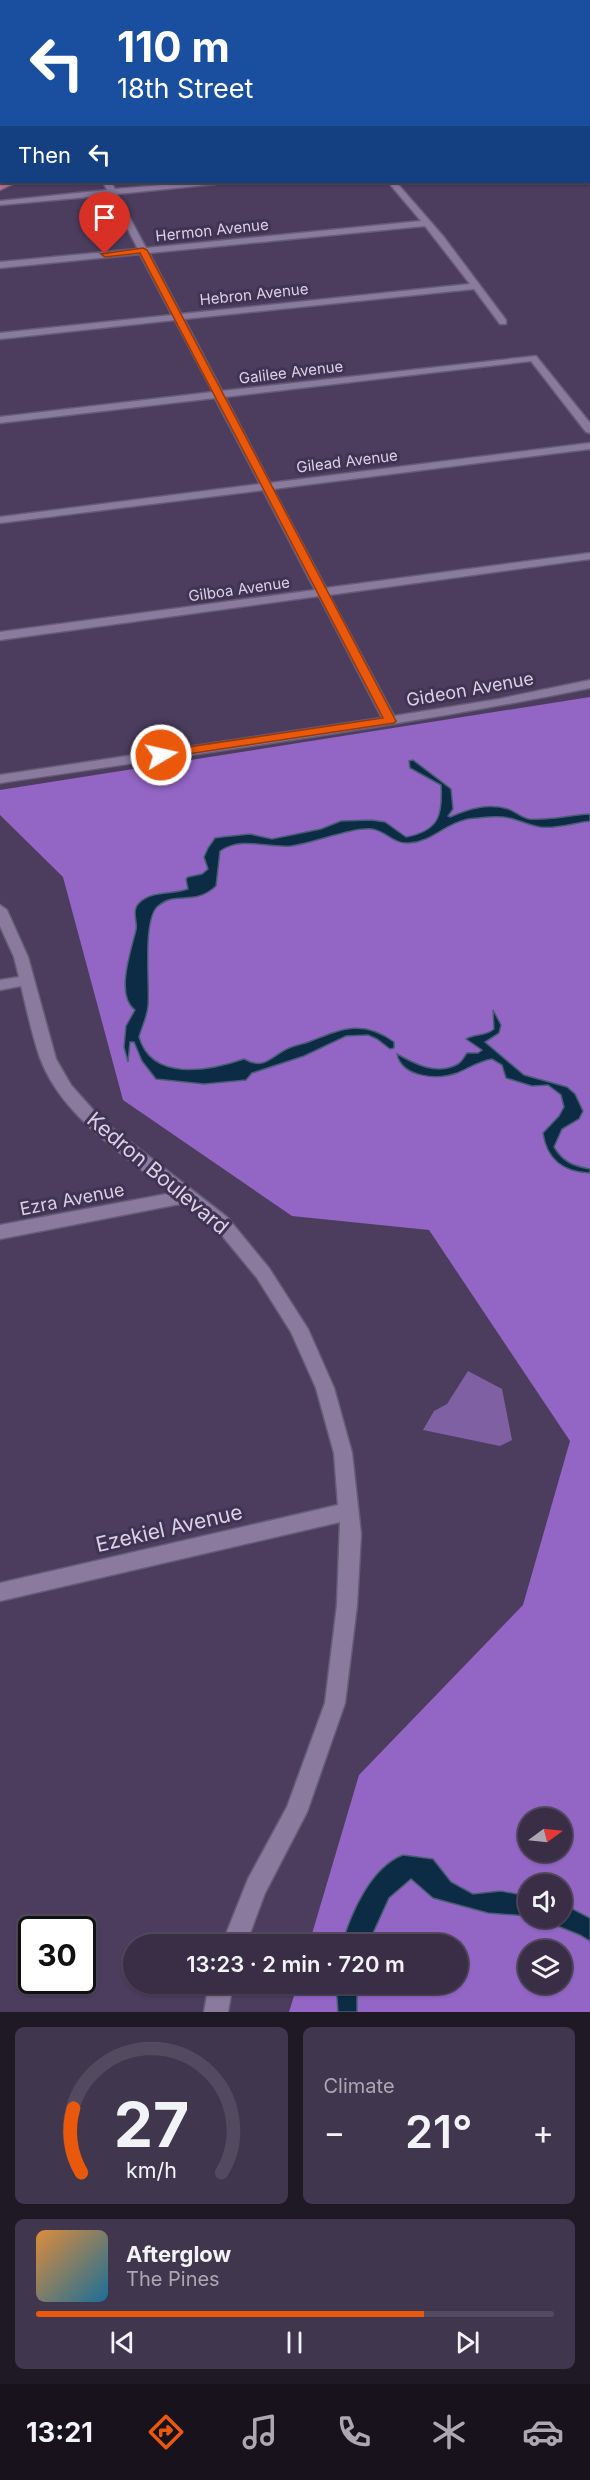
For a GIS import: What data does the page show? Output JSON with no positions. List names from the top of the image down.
{
  "streets": {
    "street": [
      "Hermon Avenue",
      "Hebron Avenue",
      "Galilee Avenue",
      "Gilead Avenue",
      "Gilboa Avenue",
      "Gideon Avenue",
      "Kedron Boulevard",
      "Ezra Avenue",
      "Ezekiel Avenue"
    ]
  },
  "crossings": [
    ["Kedron Boulevard", "Ezra Avenue"],
    ["Kedron Boulevard", "Ezekiel Avenue"]
  ],
  "north": "right",
  "page": {
    "turn": ["110 m", "18th Street"],
    "then": "Then",
    "limit": "30",
    "trip": "13:23 · 2 min · 720 m",
    "tile": "Climate",
    "heat": ["−", "21°", "+"],
    "song": ["Afterglow", "The Pines"],
    "tabs": "13:21",
    "gauge": ["27", "km/h"]
  }
}
